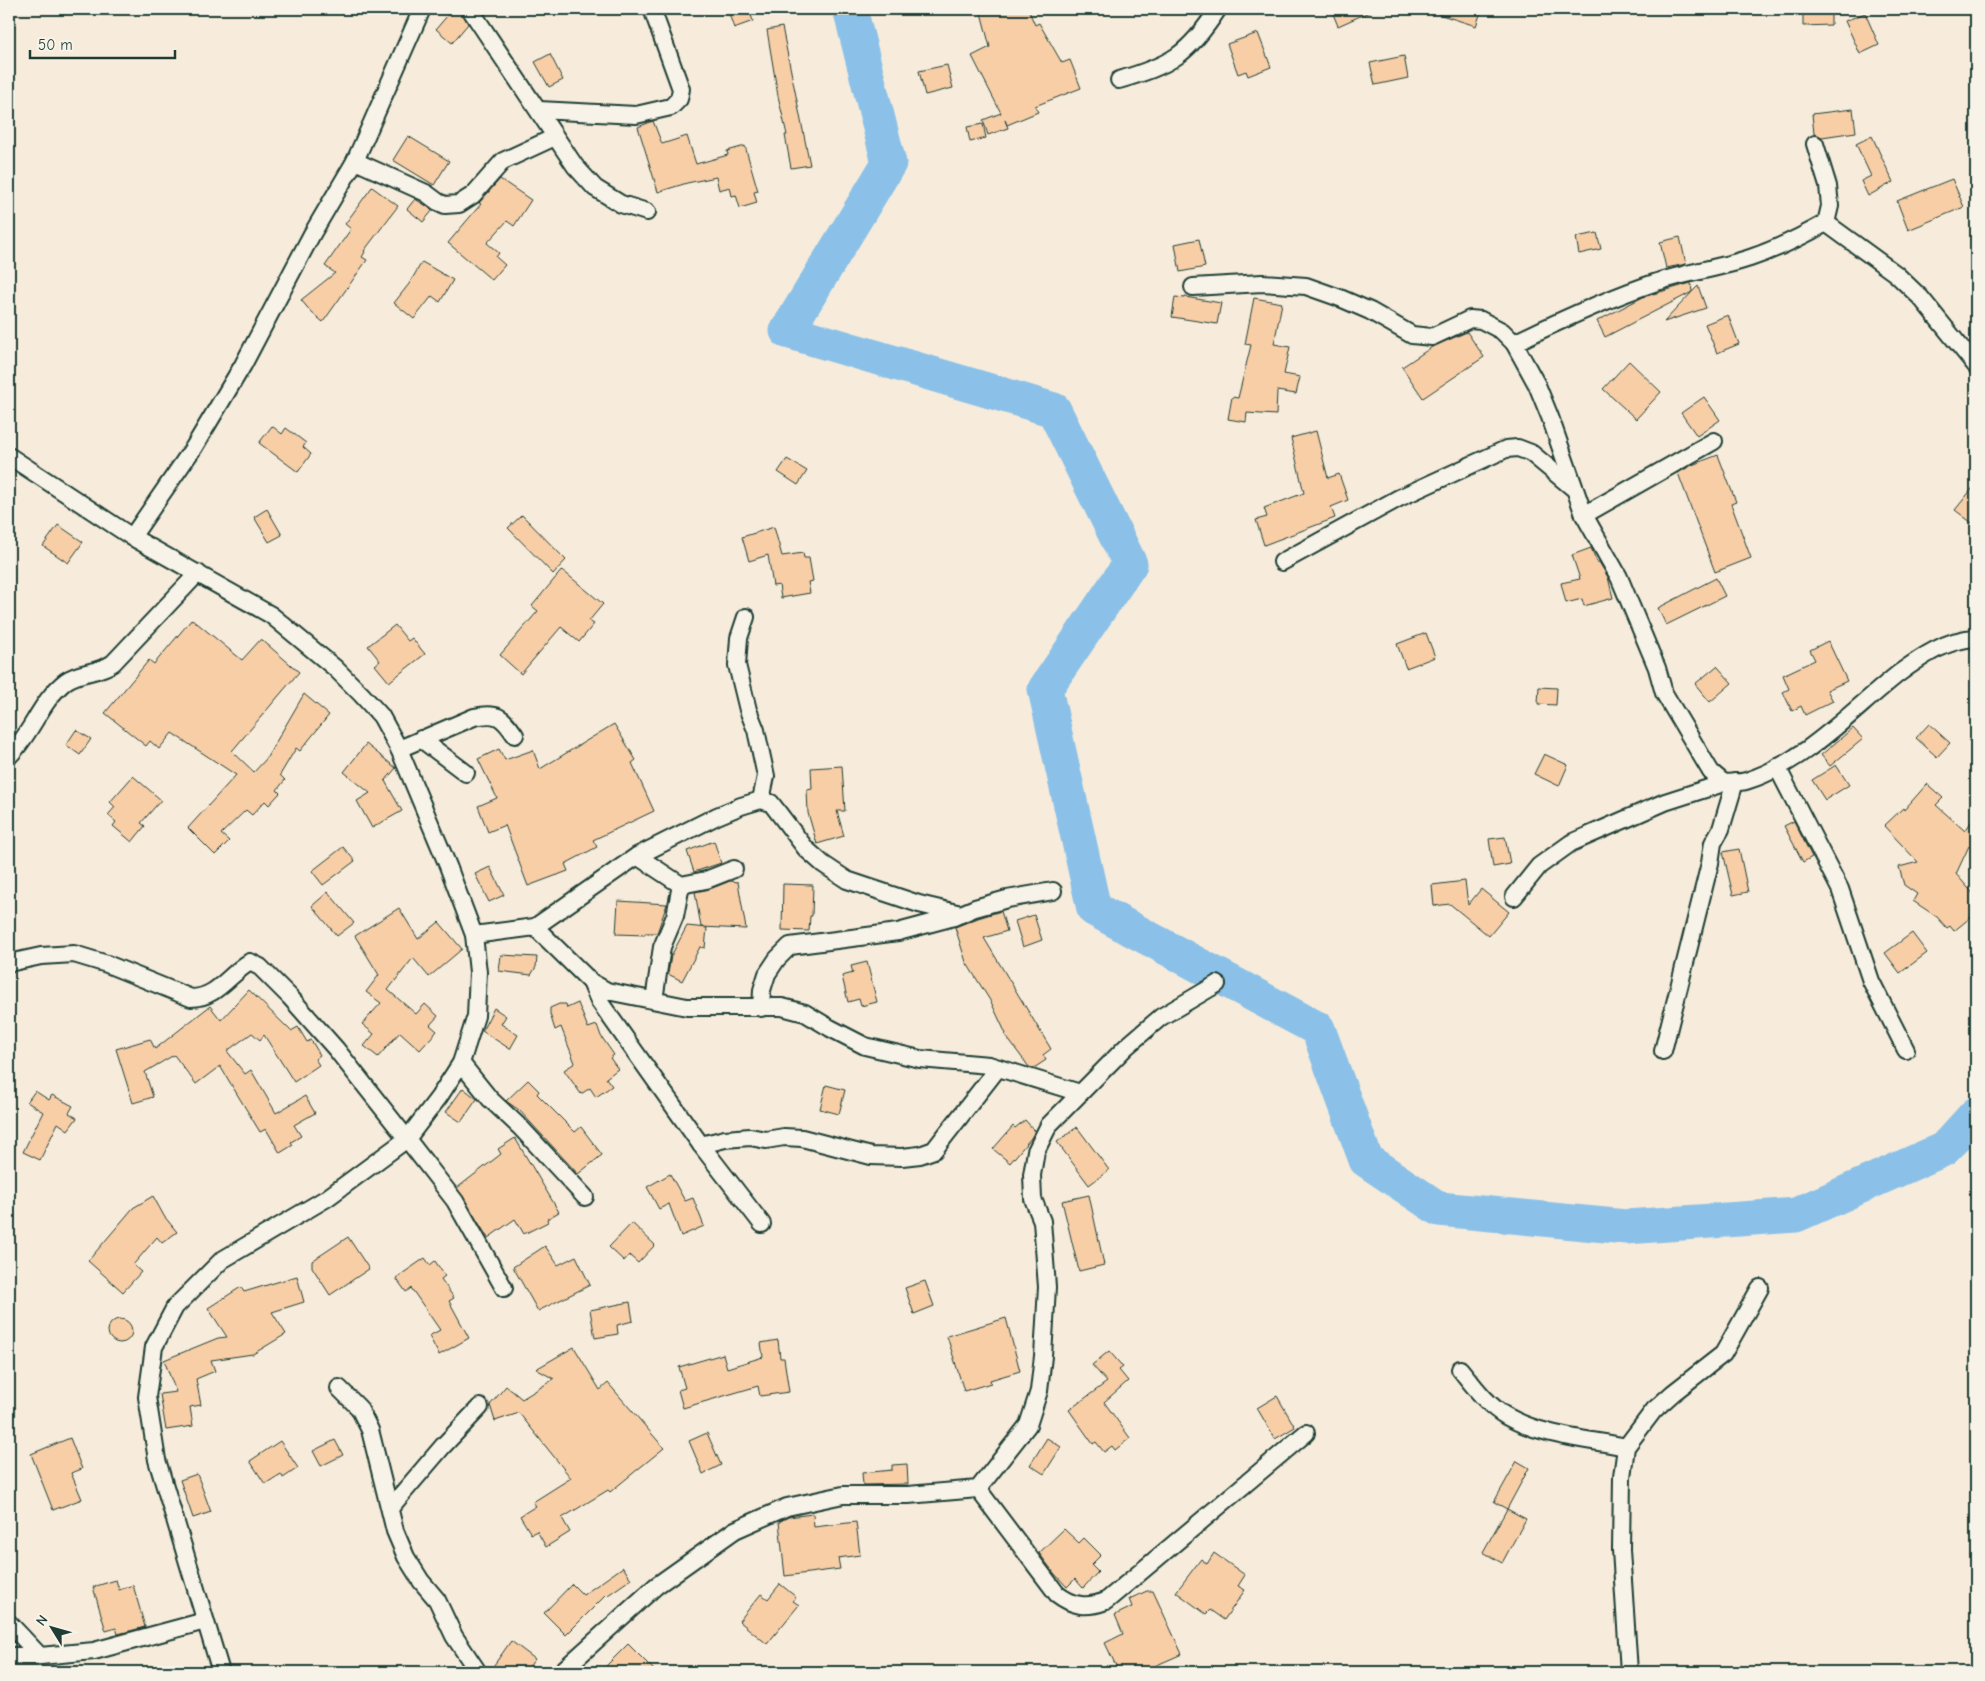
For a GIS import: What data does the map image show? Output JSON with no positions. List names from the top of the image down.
{
  "scale_bar": "50 m",
  "north": "top left"
}
